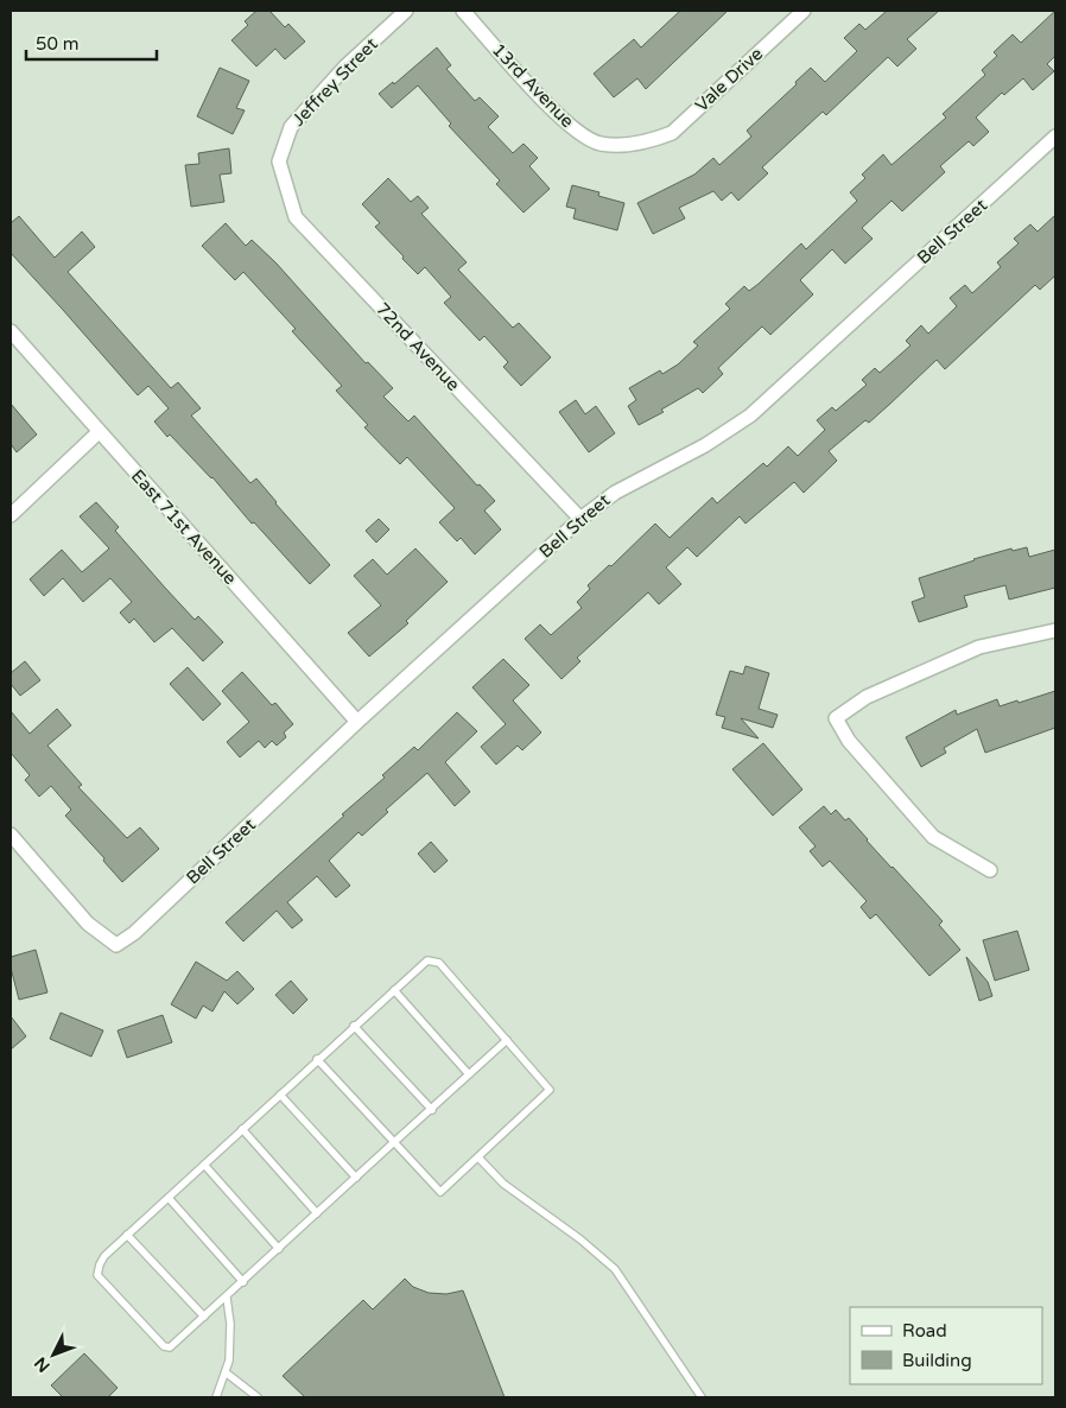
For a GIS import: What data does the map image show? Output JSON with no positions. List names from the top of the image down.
{
  "streets": {
    "street": [
      "Vale Drive",
      "Jeffrey Street",
      "13rd Avenue",
      "Bell Street",
      "72nd Avenue",
      "East 71st Avenue"
    ]
  },
  "crossings": [
    ["Vale Drive", "13rd Avenue"],
    ["Jeffrey Street", "72nd Avenue"],
    ["Bell Street", "72nd Avenue"],
    ["Bell Street", "East 71st Avenue"]
  ],
  "legend": ["Road", "Building"],
  "scale_bar": "50 m",
  "north": "bottom left"
}
